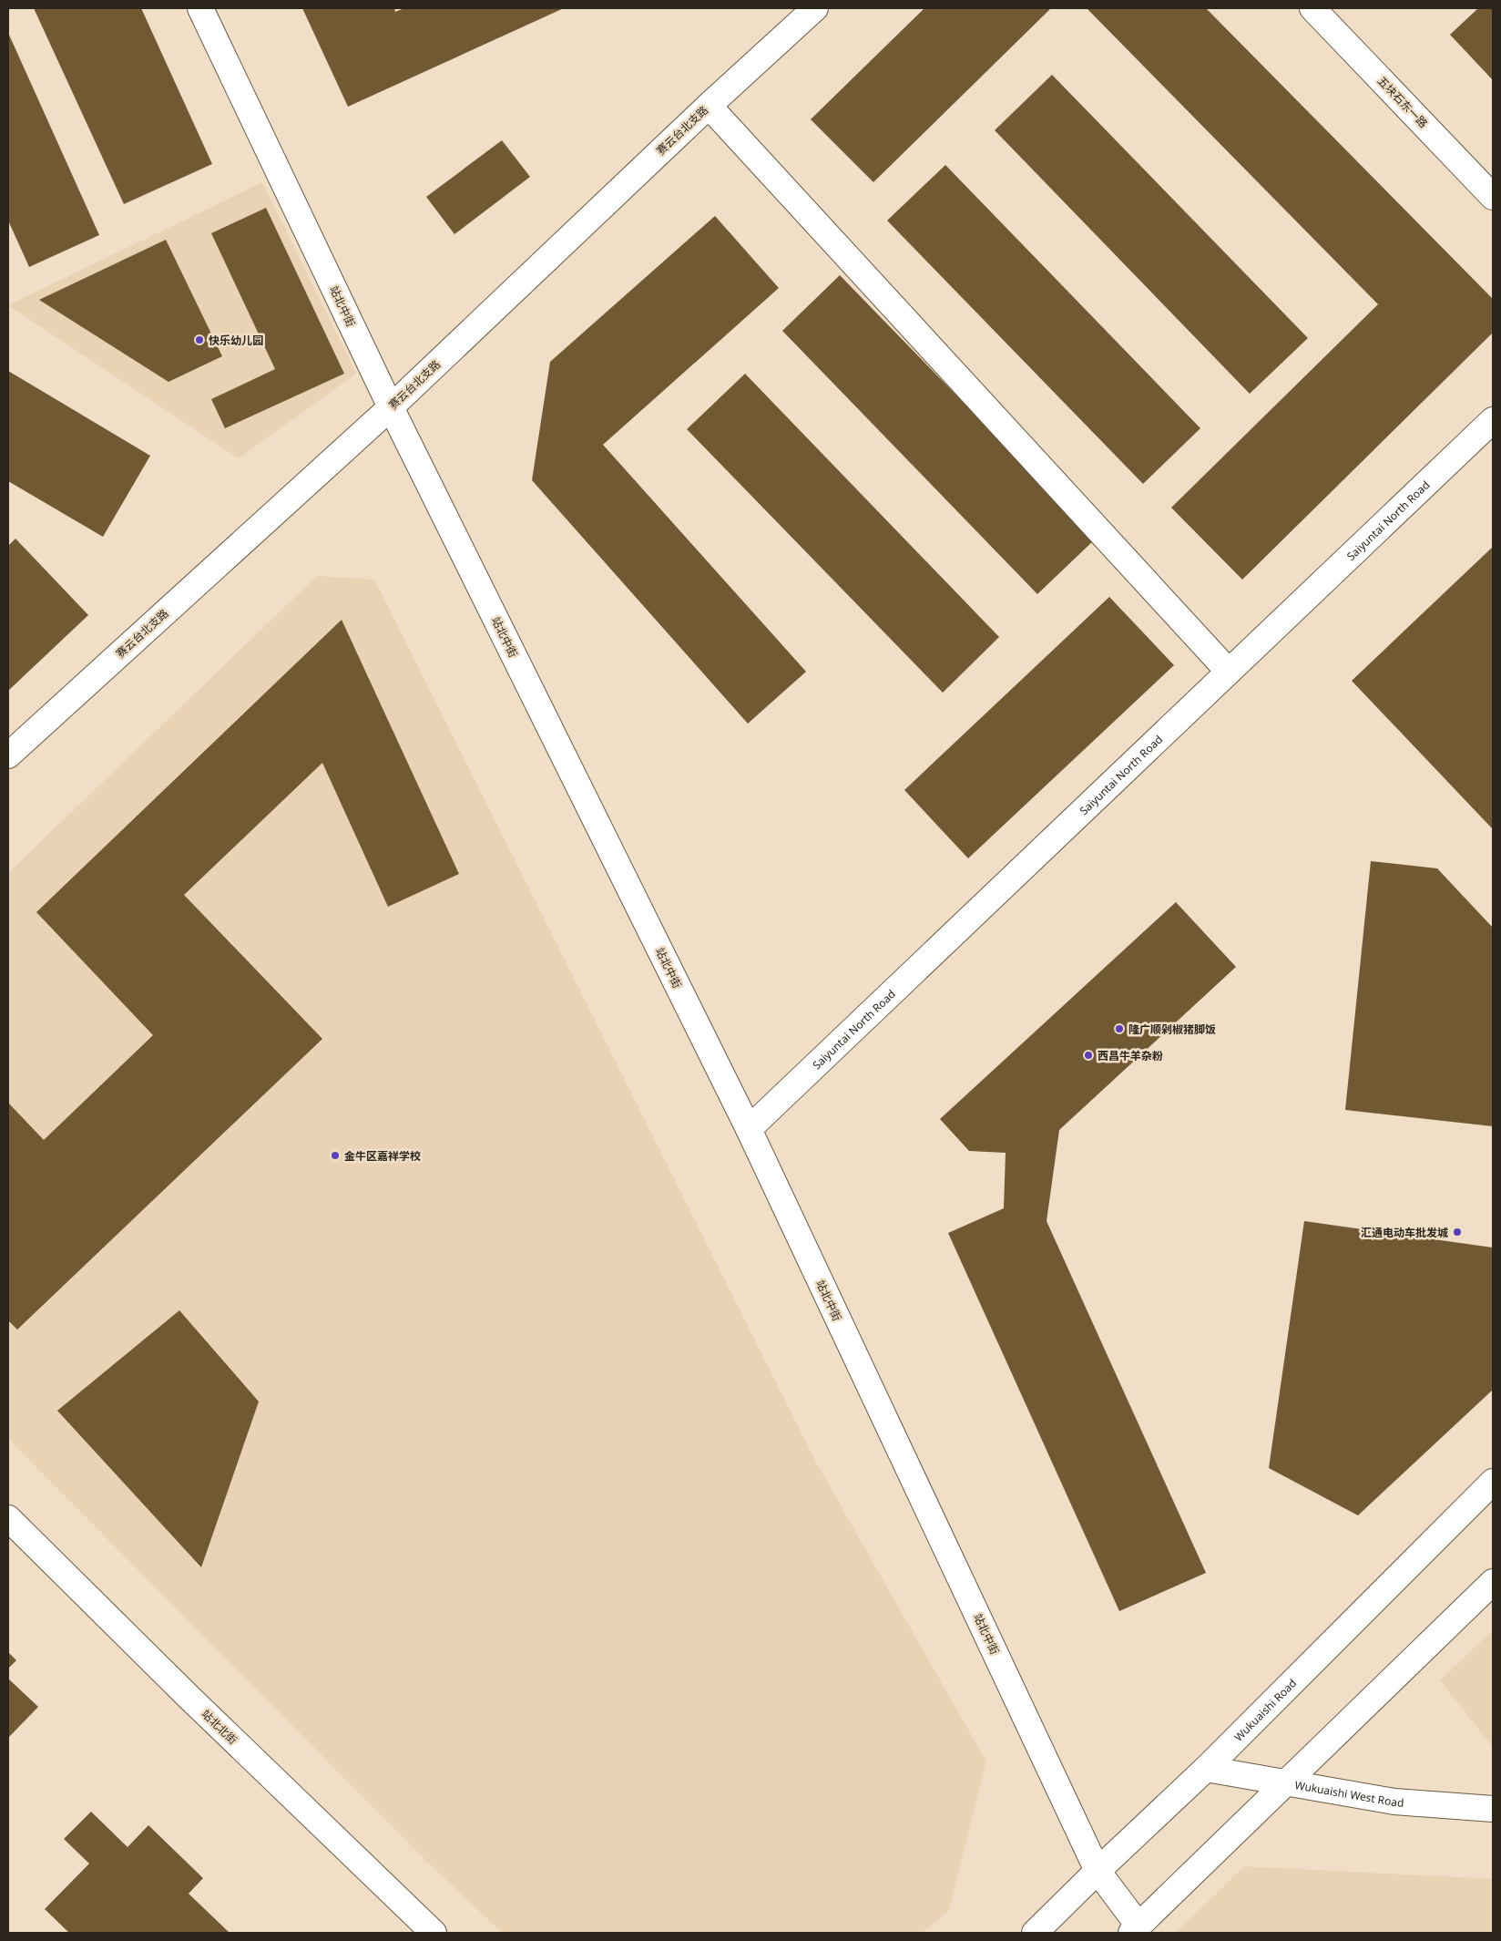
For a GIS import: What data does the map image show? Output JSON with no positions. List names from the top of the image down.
{
  "streets": {
    "street": [
      "五块石东一路",
      "赛云台北支路",
      "站北中街",
      "Saiyuntai North Road",
      "Wukuaishi Road",
      "站北北街",
      "Wukuaishi West Road"
    ]
  },
  "crossings": [
    ["赛云台北支路", "站北中街"],
    ["站北中街", "Saiyuntai North Road"],
    ["站北中街", "Wukuaishi Road"],
    ["Wukuaishi Road", "Wukuaishi West Road"]
  ],
  "places": [
    "快乐幼儿园",
    "隆广顺剁椒猪脚饭",
    "西昌牛羊杂粉",
    "金牛区嘉祥学校",
    "汇通电动车批发城"
  ]
}
